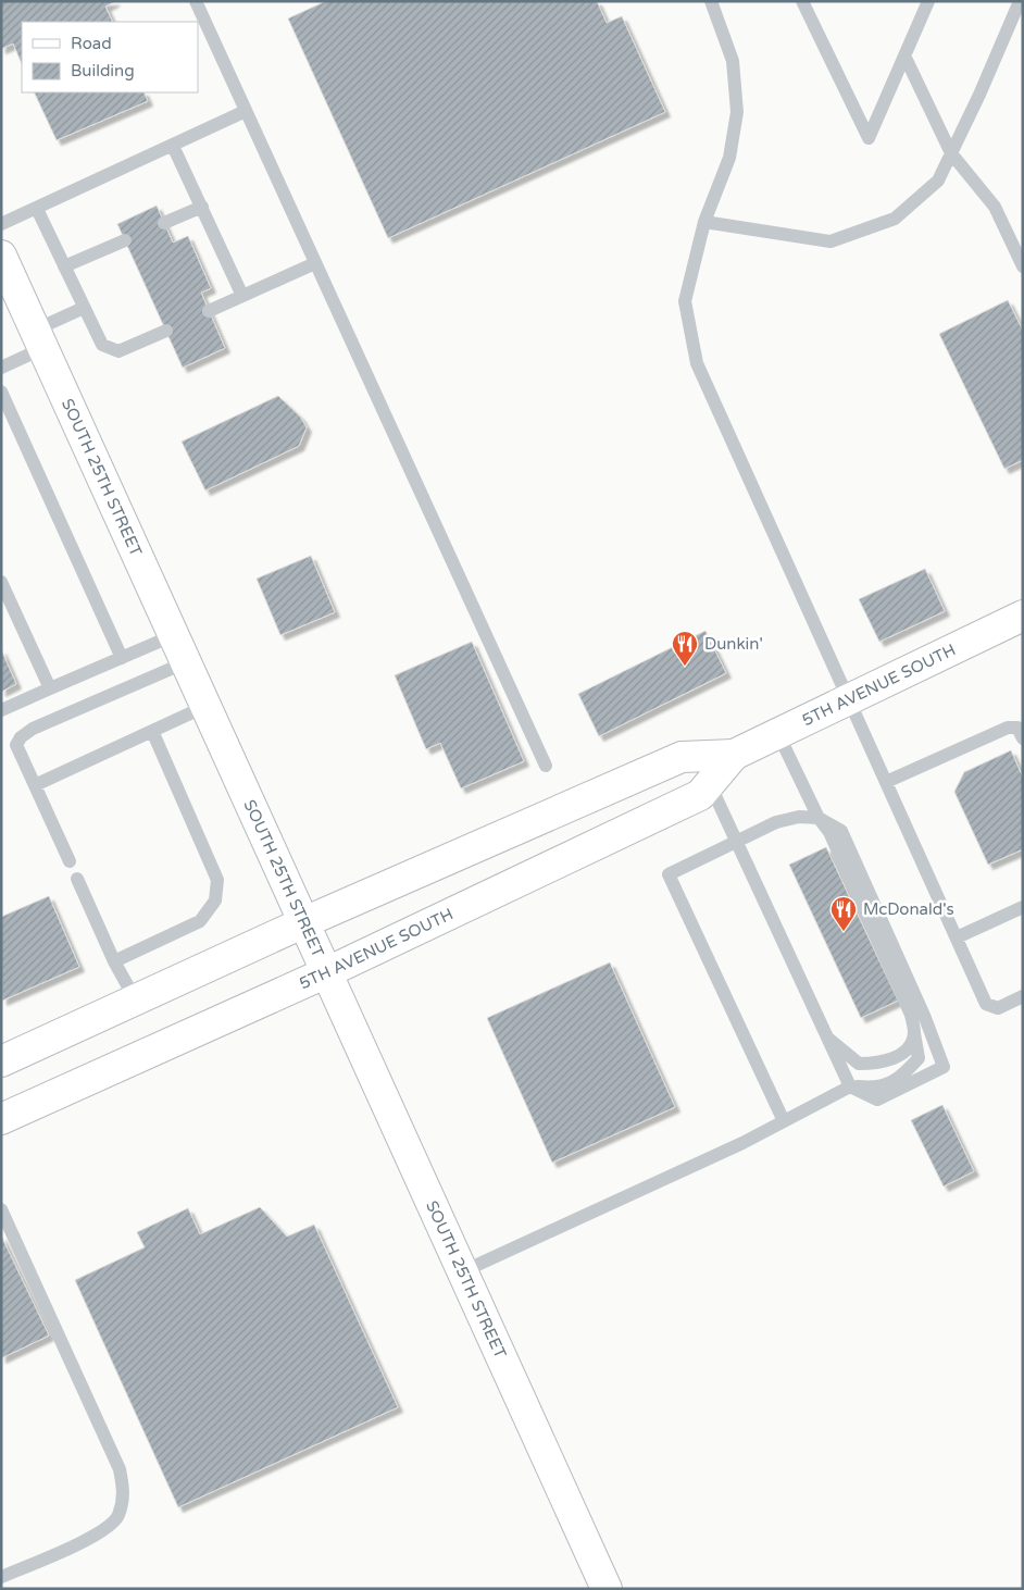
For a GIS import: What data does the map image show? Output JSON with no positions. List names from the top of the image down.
{
  "streets": {
    "main road": ["SOUTH 25TH STREET", "5TH AVENUE SOUTH"]
  },
  "crossings": [
    ["SOUTH 25TH STREET", "5TH AVENUE SOUTH"]
  ],
  "places": {
    "restaurant": ["Dunkin'", "McDonald's"]
  },
  "legend": ["Road", "Building"]
}
